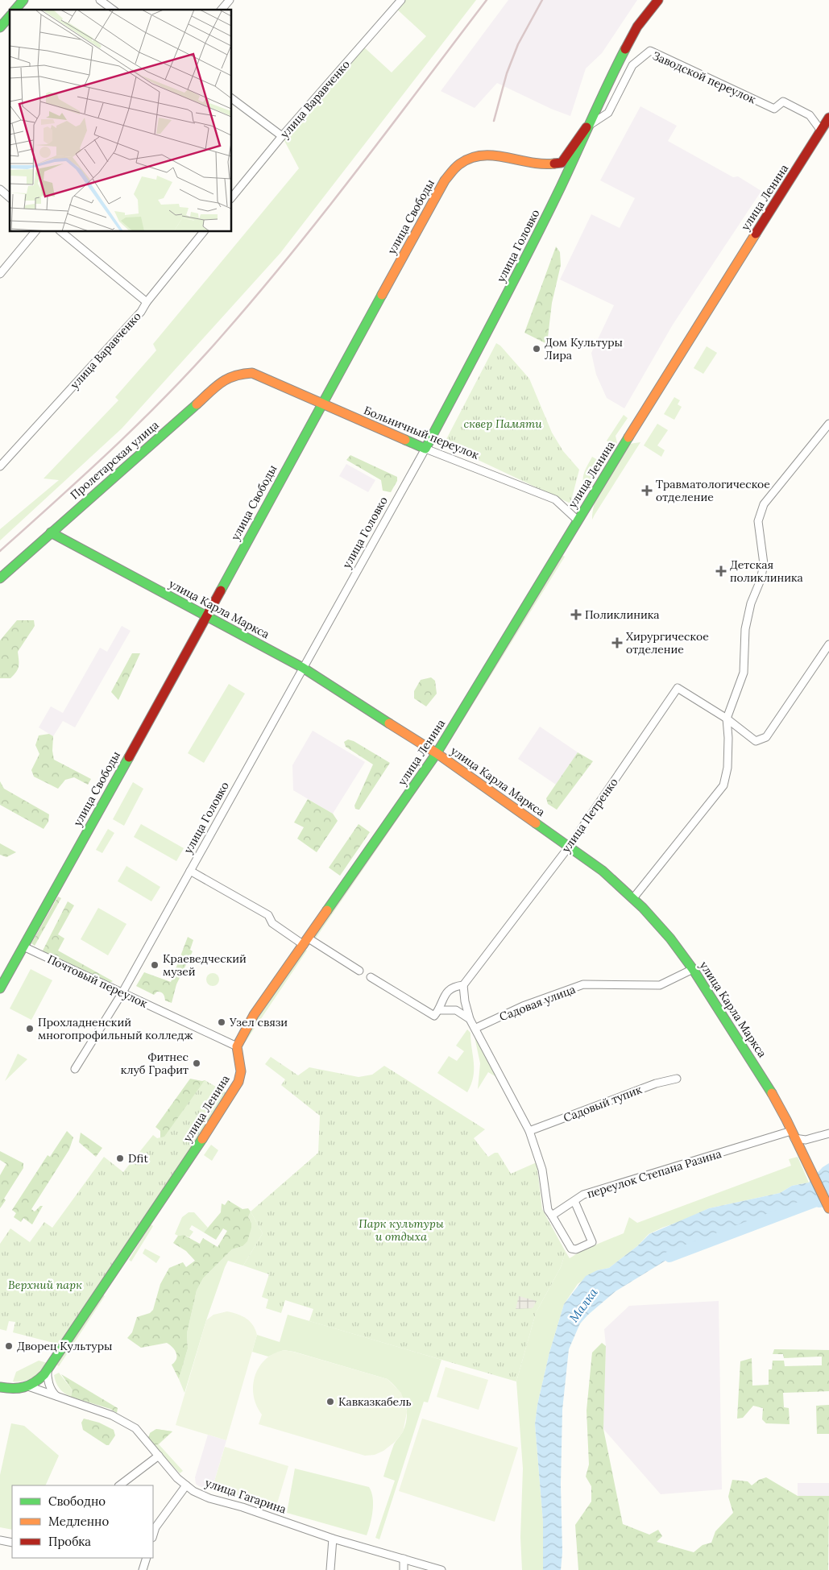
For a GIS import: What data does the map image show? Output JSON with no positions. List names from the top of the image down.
{
  "streets": {
    "street": [
      "Заводской переулок",
      "улица Варавченко",
      "улица Ленина",
      "улица Свободы",
      "улица Головко",
      "Больничный переулок",
      "Пролетарская улица",
      "улица Карла Маркса",
      "улица Петренко",
      "Почтовый переулок",
      "Садовая улица",
      "Садовый тупик",
      "переулок Степана Разина",
      "улица Гагарина"
    ]
  },
  "crossings": [
    ["Заводской переулок", "улица Ленина"],
    ["Заводской переулок", "улица Свободы"],
    ["Заводской переулок", "улица Головко"],
    ["улица Ленина", "Больничный переулок"],
    ["улица Ленина", "улица Карла Маркса"],
    ["улица Ленина", "Почтовый переулок"],
    ["улица Ленина", "улица Гагарина"],
    ["улица Свободы", "улица Головко"],
    ["улица Свободы", "Больничный переулок"],
    ["улица Свободы", "улица Карла Маркса"],
    ["улица Свободы", "Почтовый переулок"],
    ["улица Головко", "Больничный переулок"],
    ["улица Головко", "улица Карла Маркса"],
    ["улица Головко", "Почтовый переулок"],
    ["Больничный переулок", "Пролетарская улица"],
    ["Пролетарская улица", "улица Карла Маркса"],
    ["улица Карла Маркса", "улица Петренко"],
    ["улица Карла Маркса", "Садовая улица"],
    ["улица Карла Маркса", "переулок Степана Разина"]
  ],
  "water": ["Малка"],
  "parks": ["сквер Памяти", "Парк культуры и отдыха", "Верхний парк"],
  "places": {
    "other": [
      "Дом Культуры Лира",
      "Краеведческий музей",
      "Узел связи",
      "Прохладненский многопрофильный колледж",
      "Фитнес клуб Графит",
      "Dfit",
      "Дворец Культуры",
      "Кавказкабель"
    ],
    "health": [
      "Травматологическое отделение",
      "Детская поликлиника",
      "Поликлиника",
      "Хирургическое отделение"
    ]
  },
  "legend": ["Свободно", "Медленно", "Пробка"]
}
